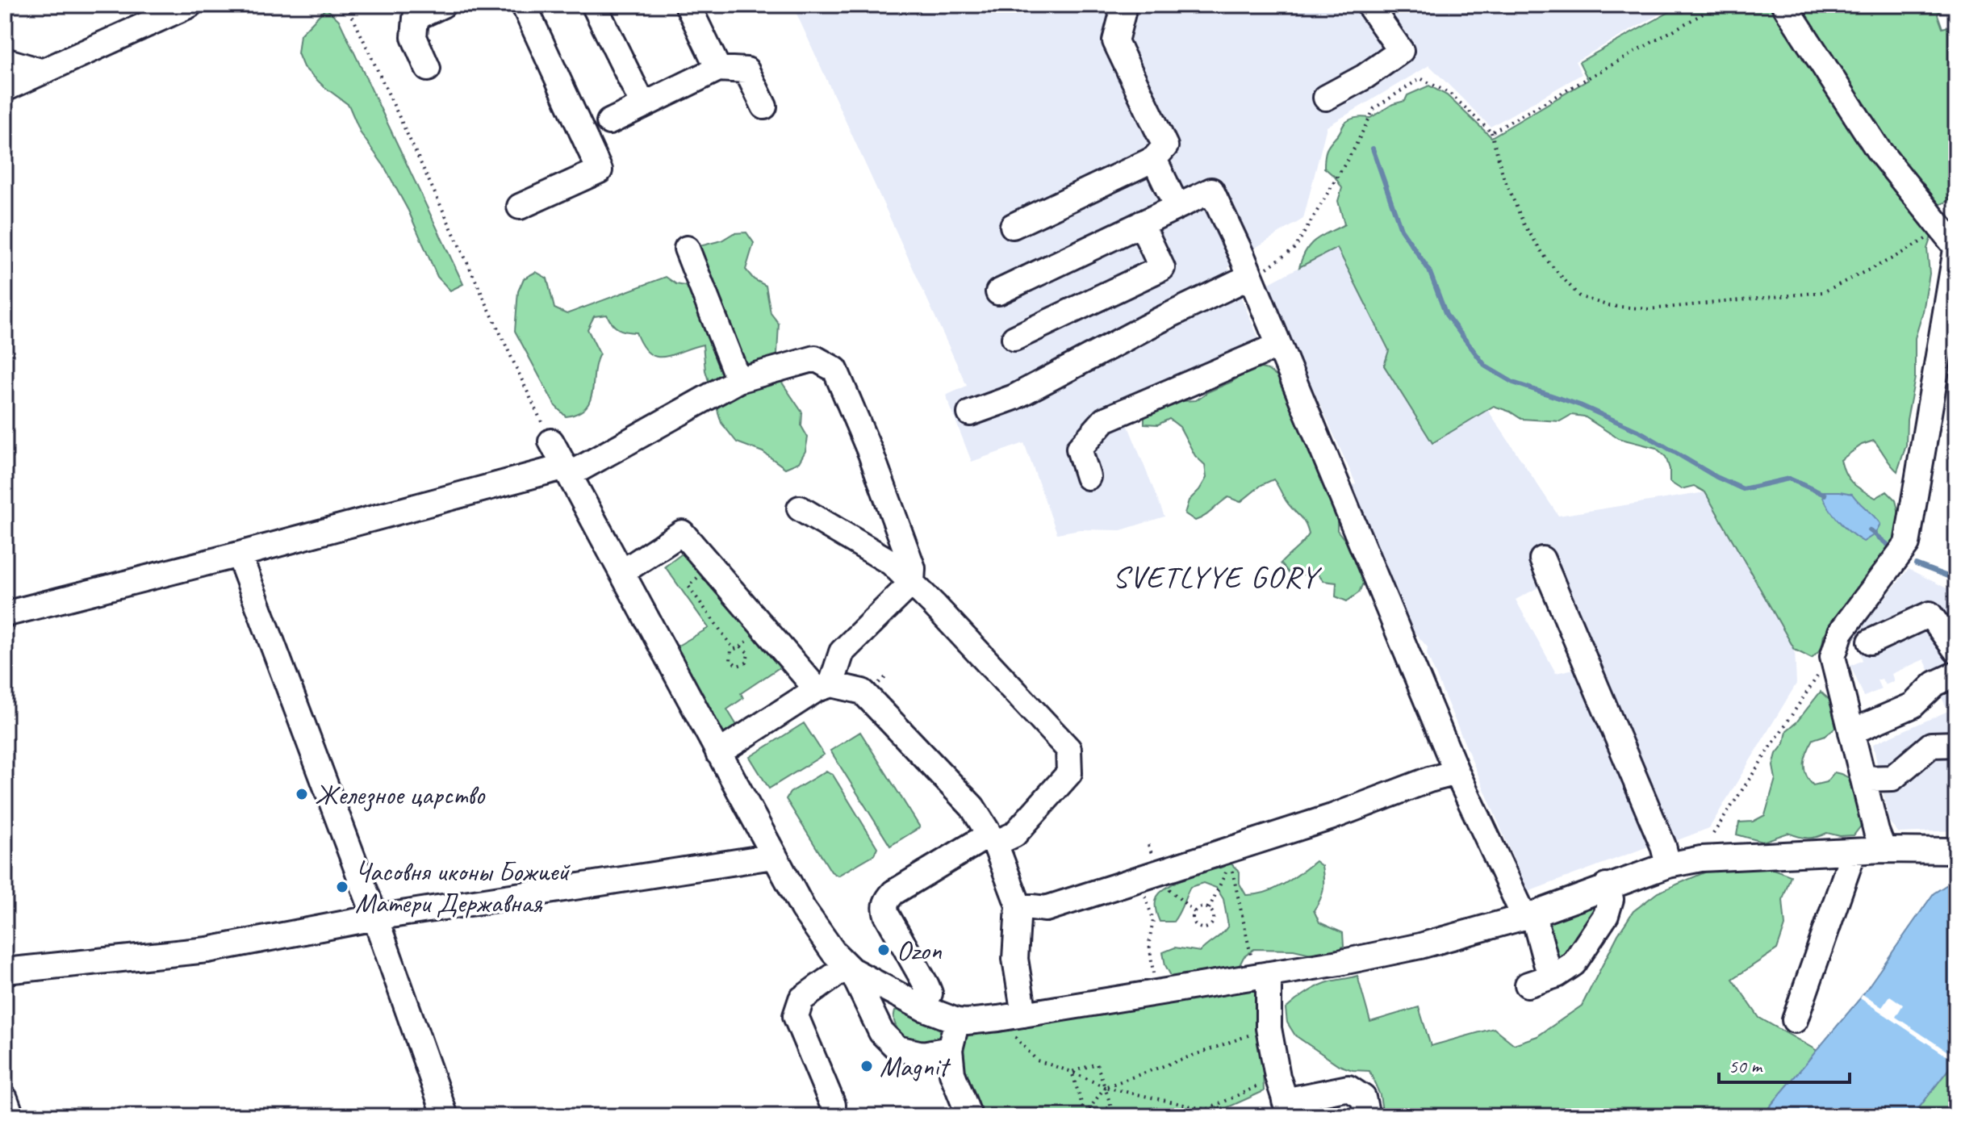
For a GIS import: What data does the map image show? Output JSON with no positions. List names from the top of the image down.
{
  "districts": ["SVETLYYE GORY"],
  "places": [
    "Железное царство",
    "Часовня иконы Божией Матери Державная",
    "Ozon",
    "Magnit"
  ],
  "scale_bar": "50 m"
}
